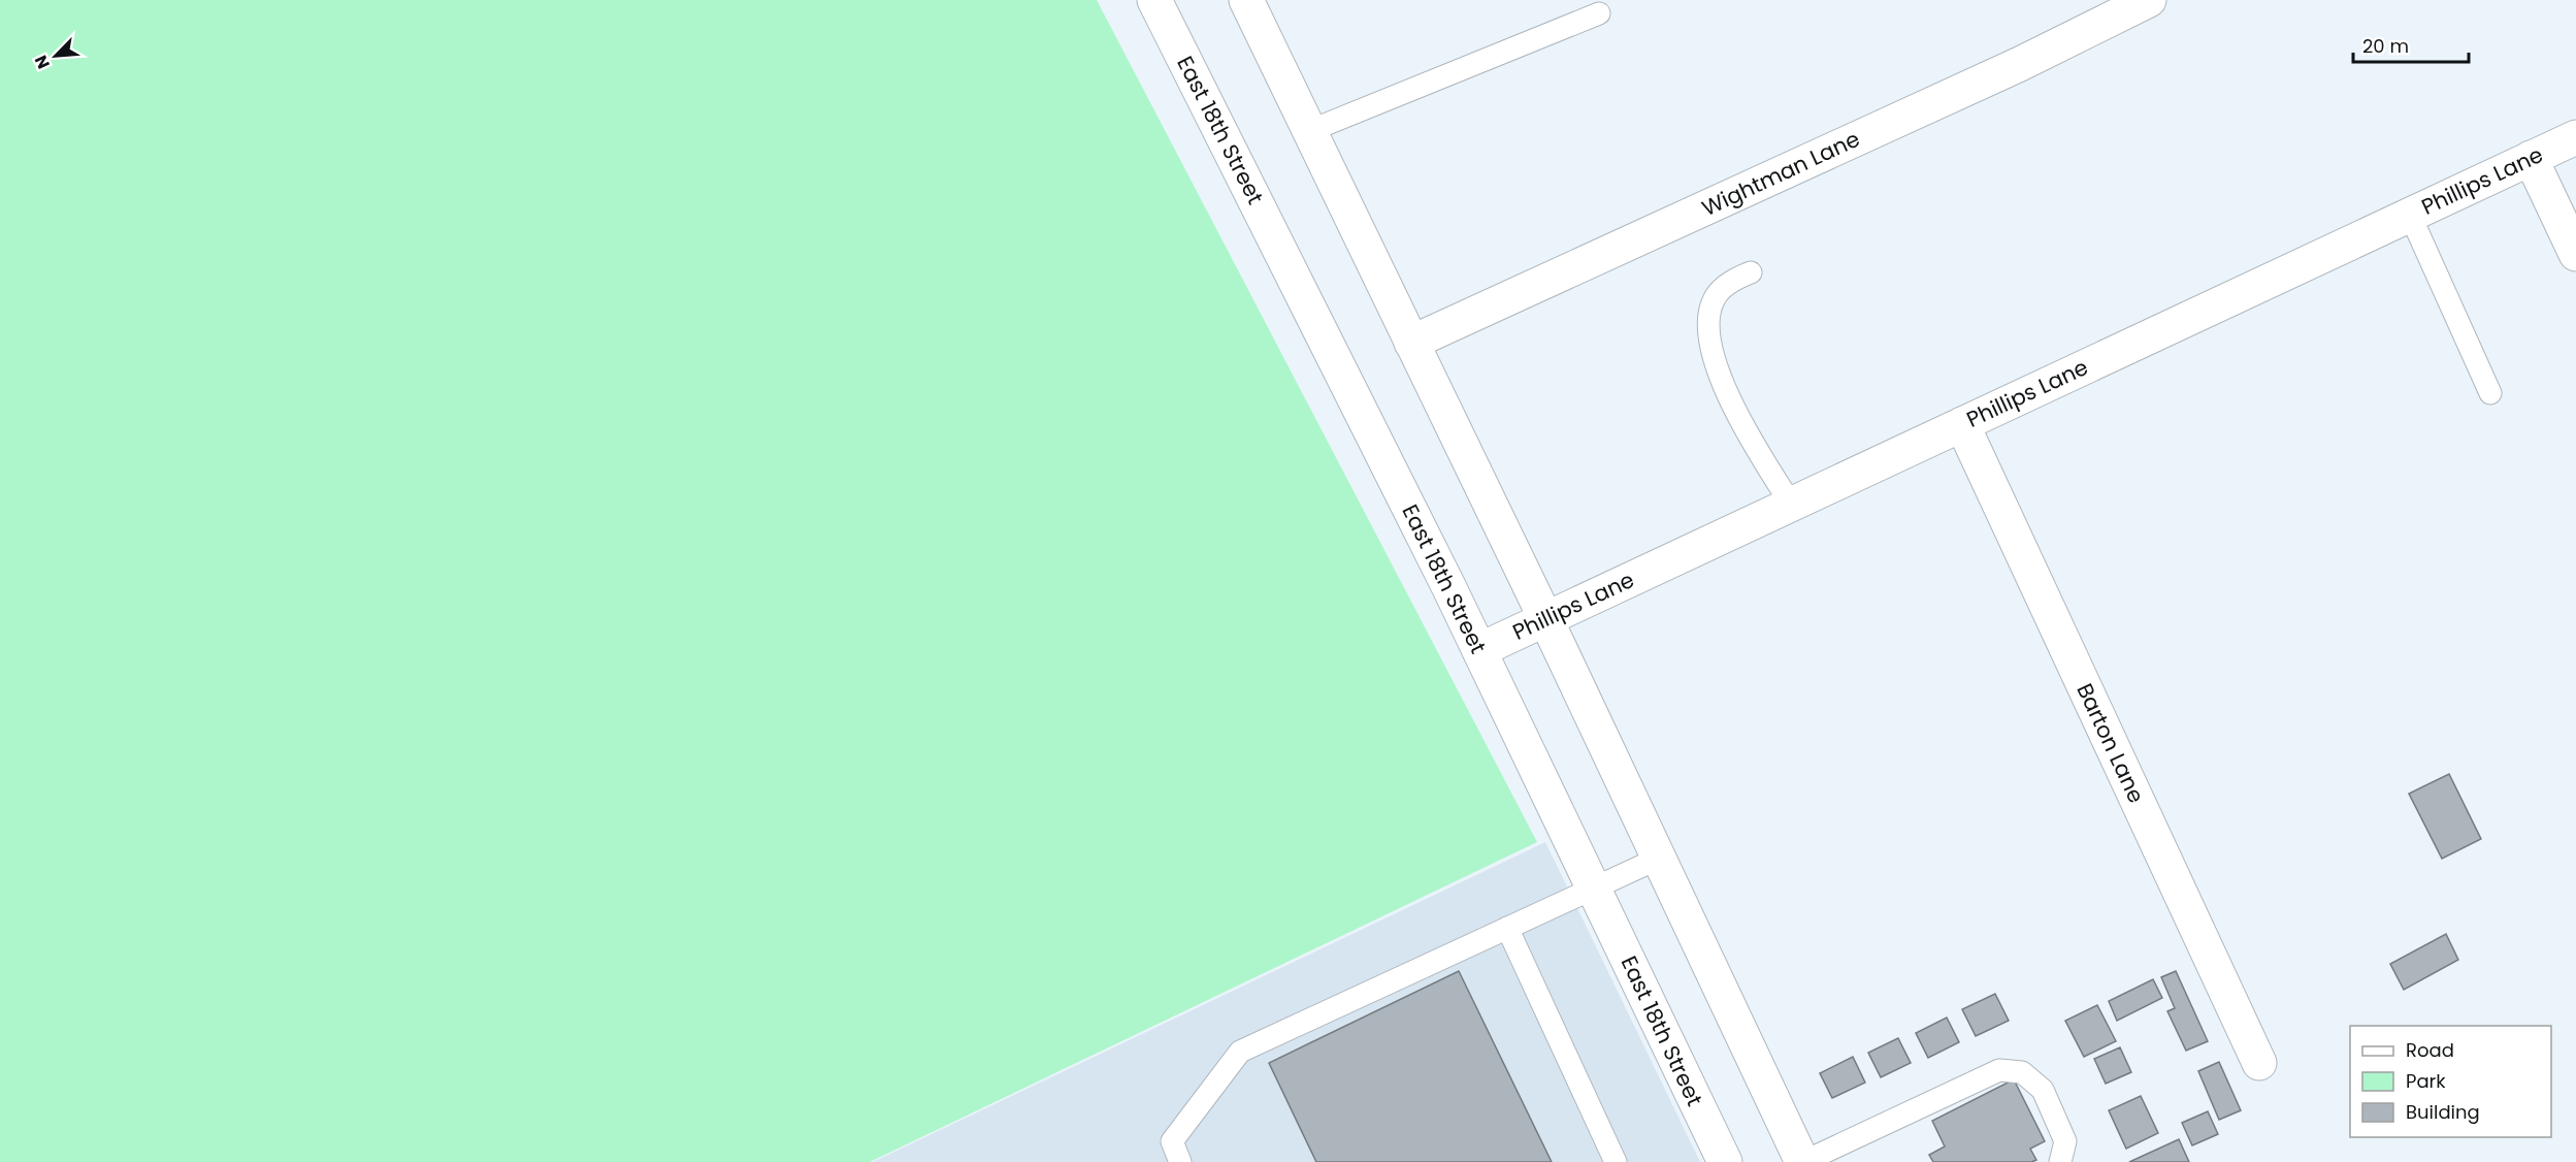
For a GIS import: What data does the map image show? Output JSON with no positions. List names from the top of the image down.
{
  "streets": {
    "street": [
      "East 18th Street",
      "Wightman Lane",
      "Phillips Lane",
      "Barton Lane"
    ]
  },
  "crossings": [
    ["East 18th Street", "Phillips Lane"],
    ["Phillips Lane", "Barton Lane"]
  ],
  "legend": ["Road", "Park", "Building"],
  "scale_bar": "20 m",
  "north": "bottom left"
}
